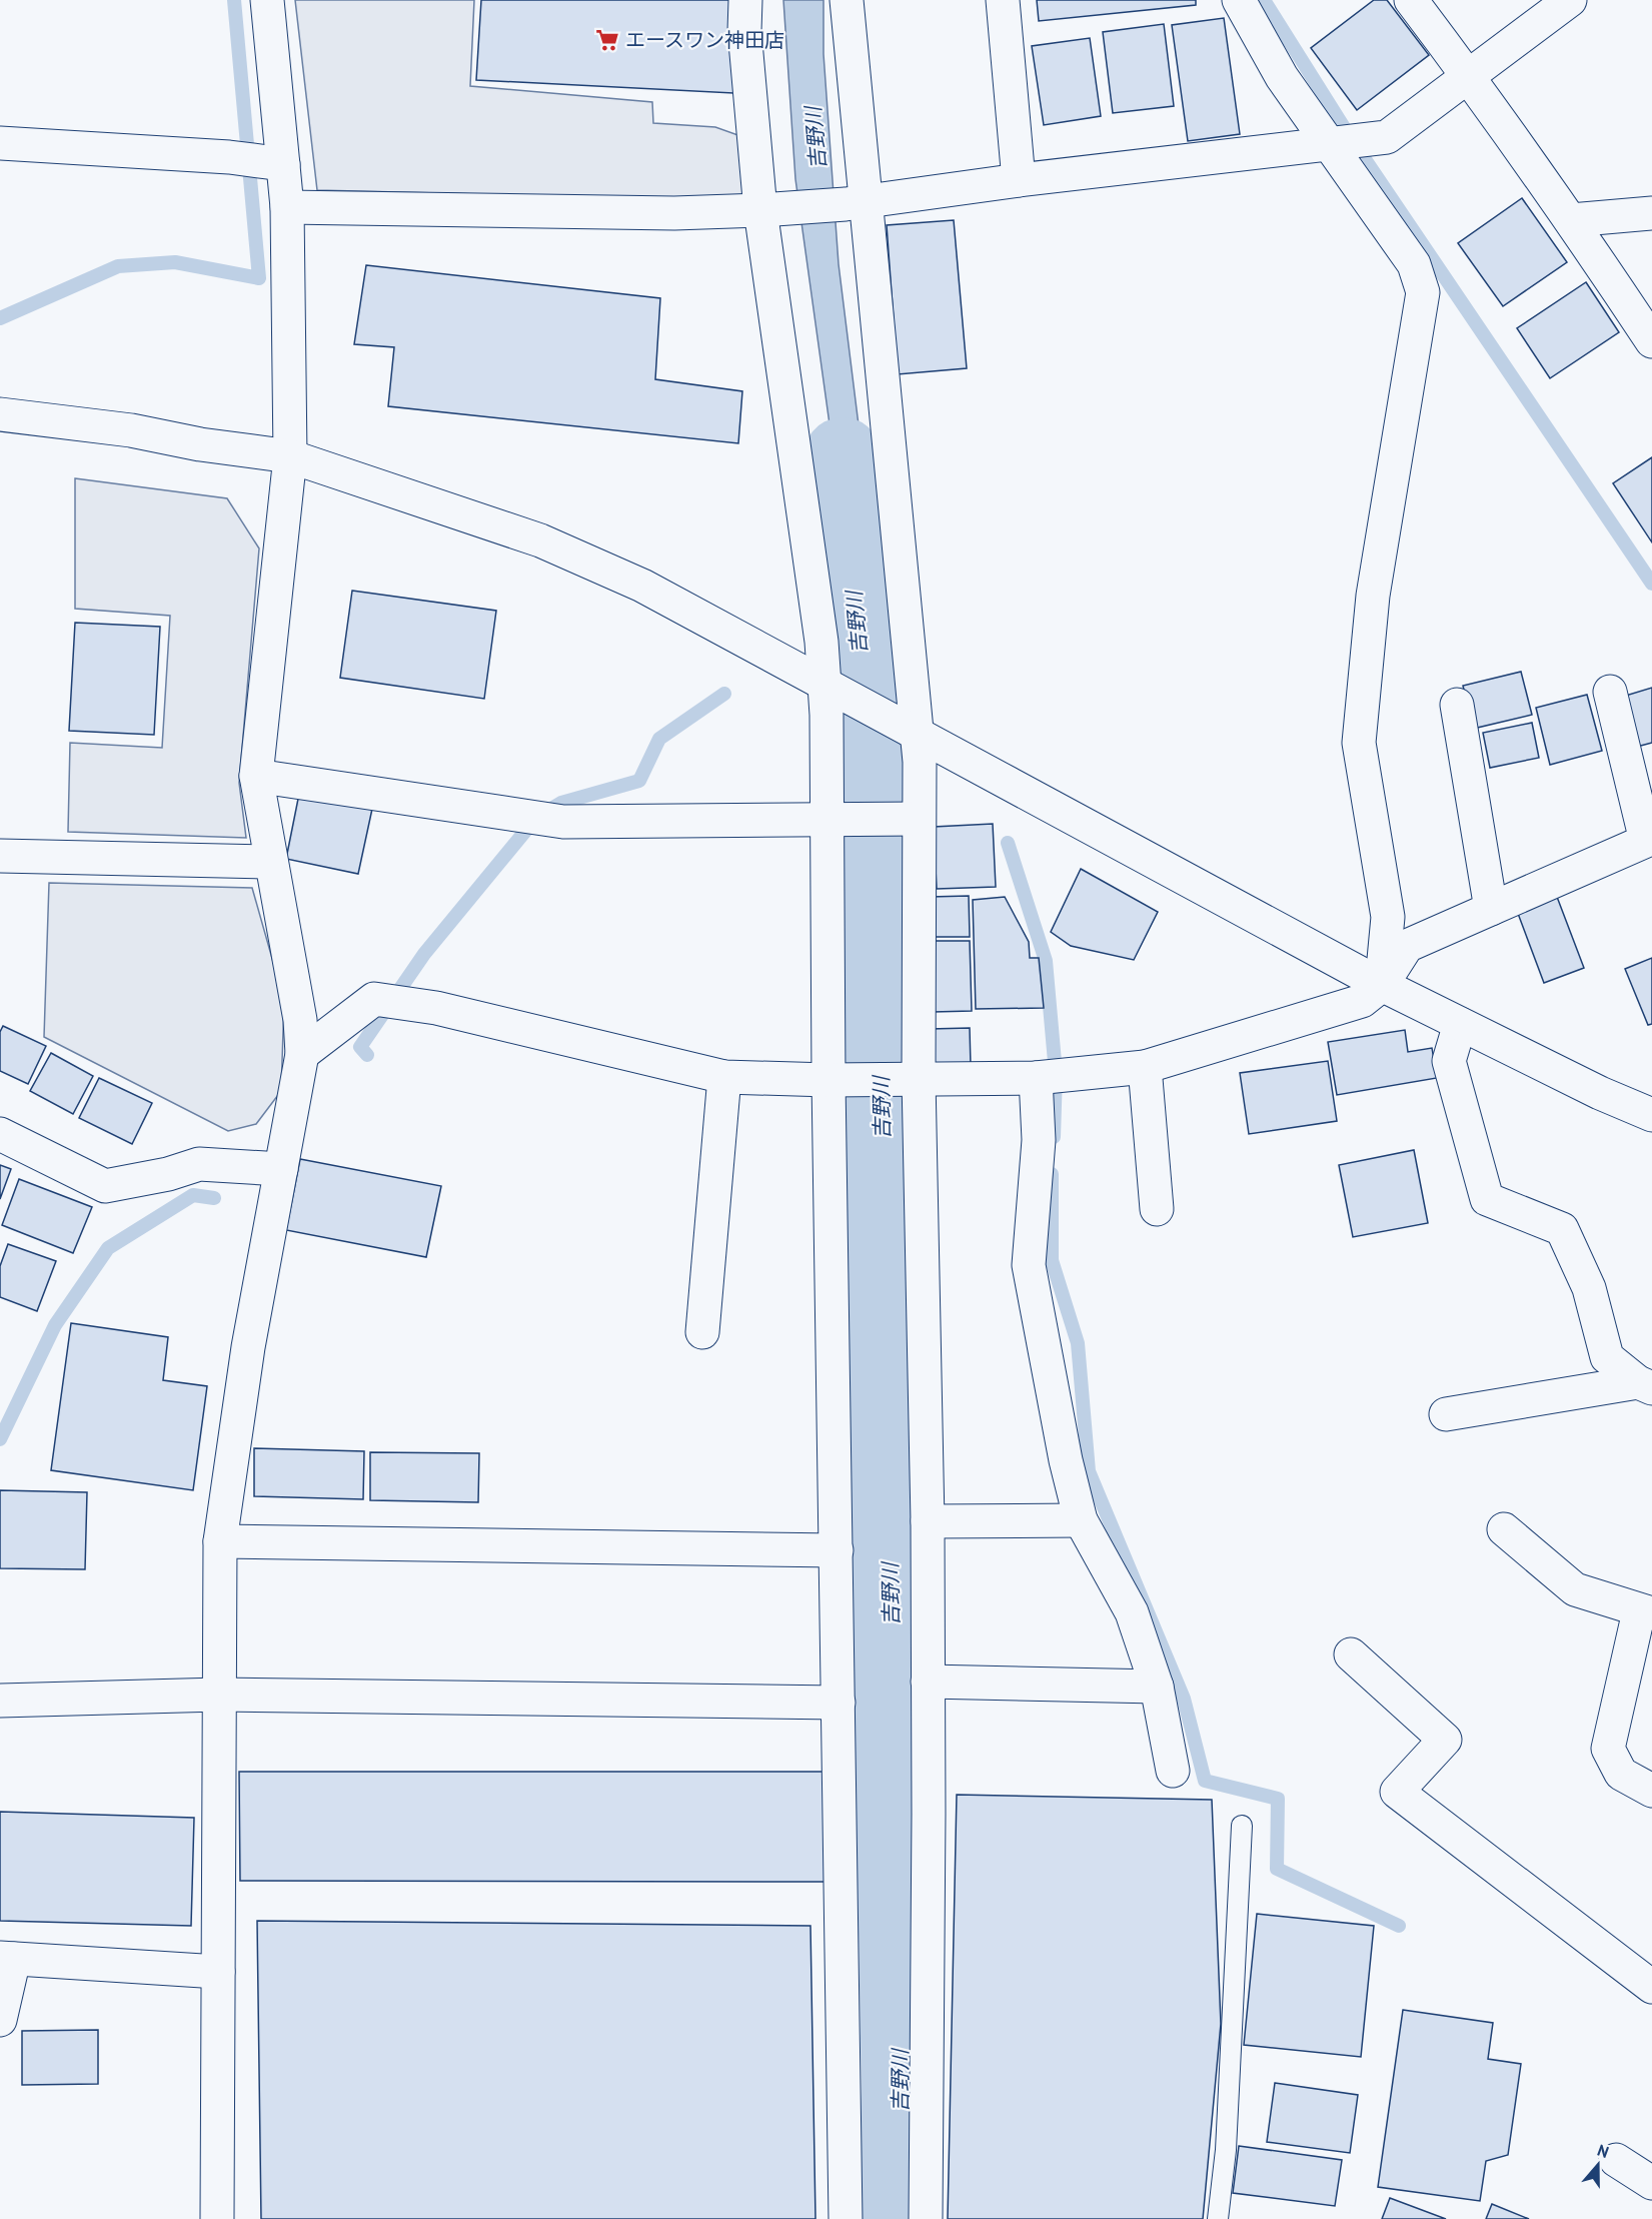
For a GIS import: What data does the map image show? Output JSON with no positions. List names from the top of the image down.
{
  "water": ["吉野川"],
  "places": {
    "supermarket": ["エースワン神田店"]
  },
  "north": "top"
}
